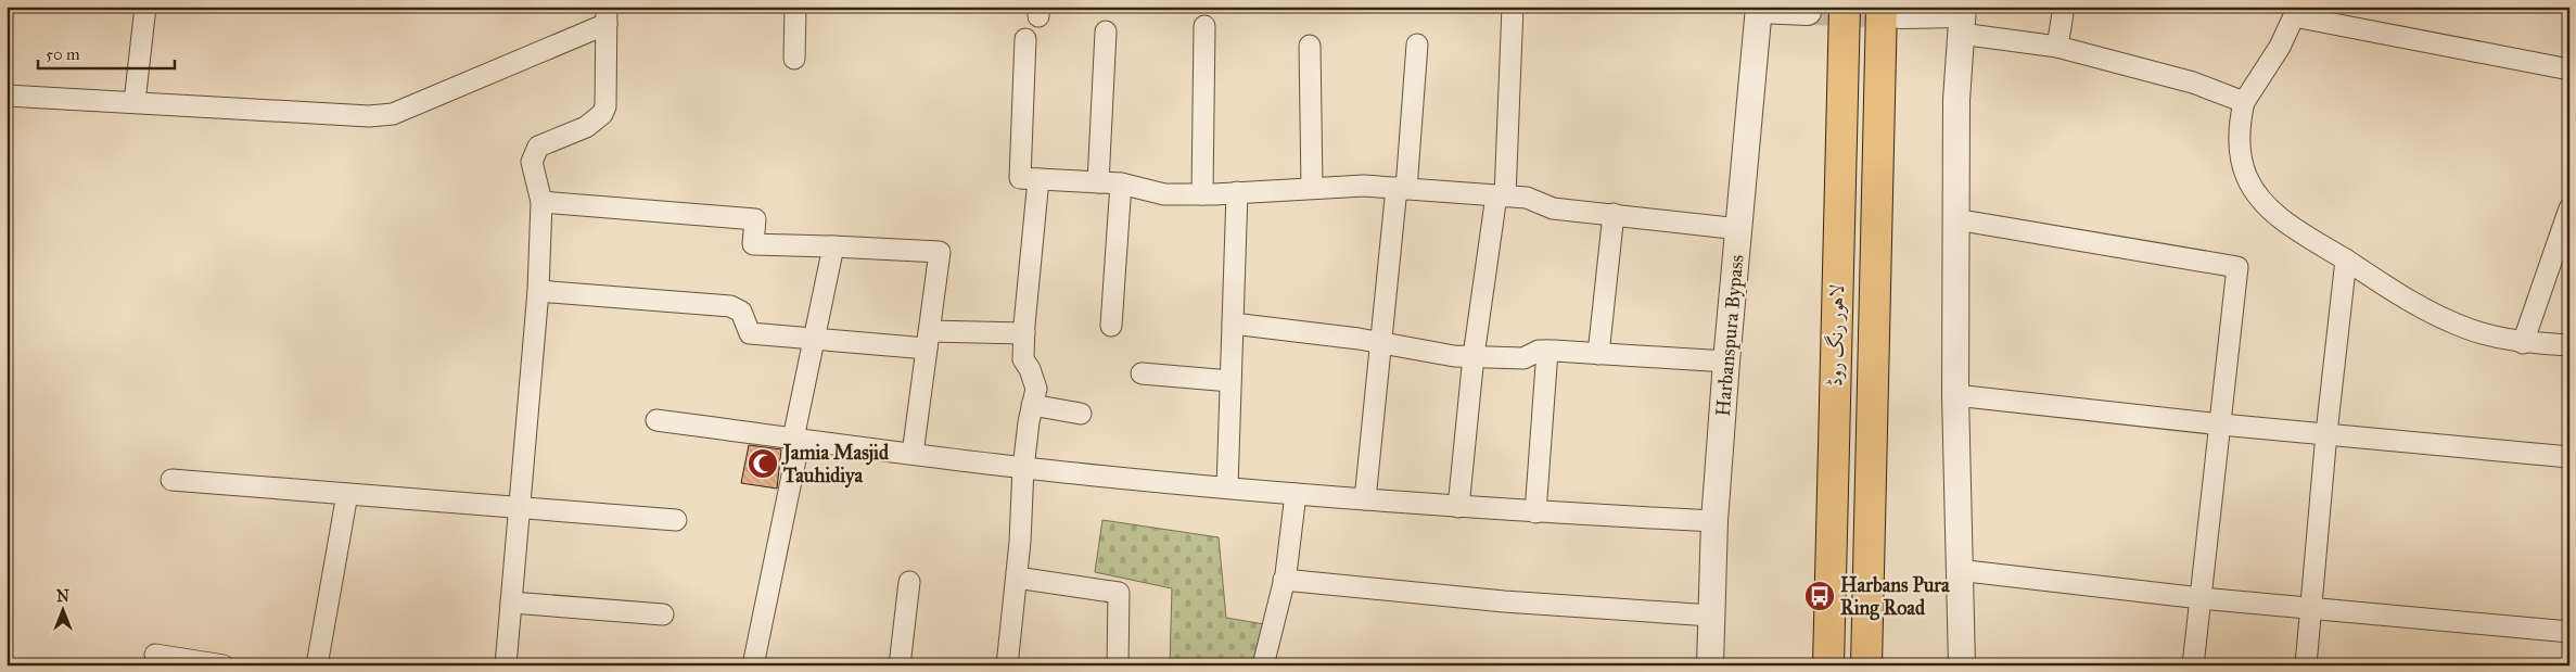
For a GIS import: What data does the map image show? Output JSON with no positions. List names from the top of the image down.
{
  "streets": {
    "highway": ["لاہور رنگ روڈ"],
    "street": ["Harbanspura Bypass"]
  },
  "places": {
    "mosque": ["Jamia Masjid Tauhidiya"],
    "bus stop": ["Harbans Pura Ring Road"]
  },
  "scale_bar": "50 m",
  "north": "top"
}
